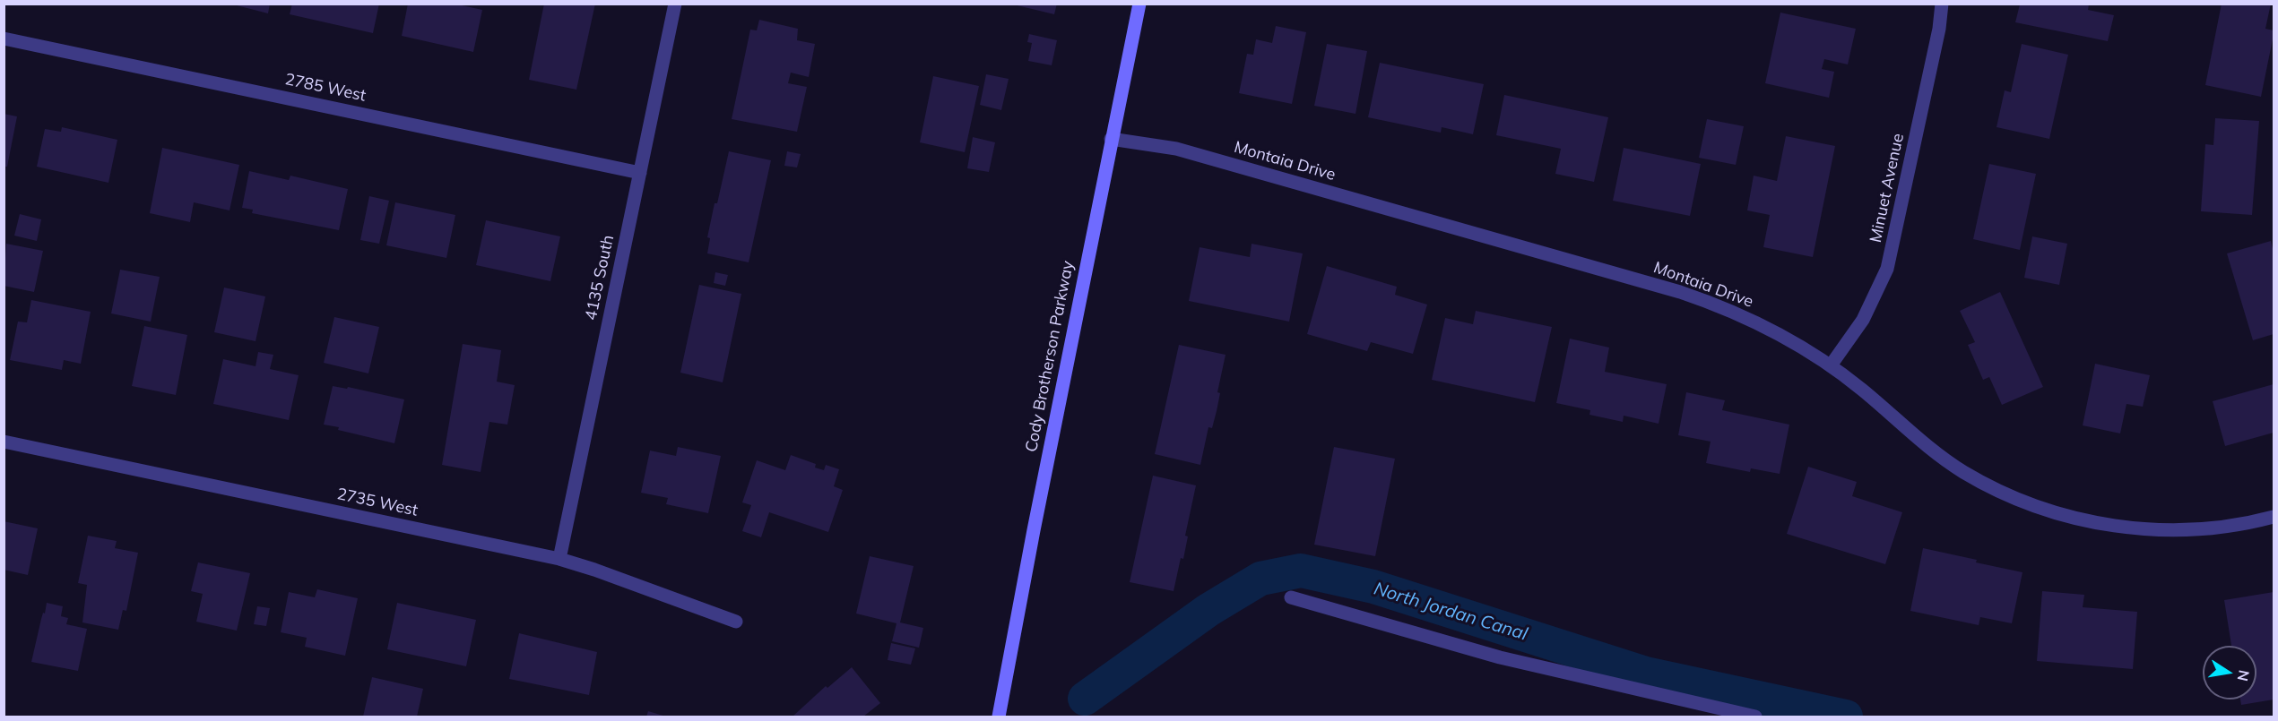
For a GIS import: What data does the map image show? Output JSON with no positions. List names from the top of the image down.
{
  "streets": {
    "main road": ["Cody Brotherson Parkway"],
    "street": [
      "2785 West",
      "Montaia Drive",
      "Minuet Avenue",
      "4135 South",
      "2735 West"
    ]
  },
  "crossings": [
    ["2785 West", "4135 South"],
    ["Montaia Drive", "Minuet Avenue"],
    ["Montaia Drive", "Cody Brotherson Parkway"],
    ["4135 South", "2735 West"]
  ],
  "water": ["North Jordan Canal"],
  "north": "right"
}
